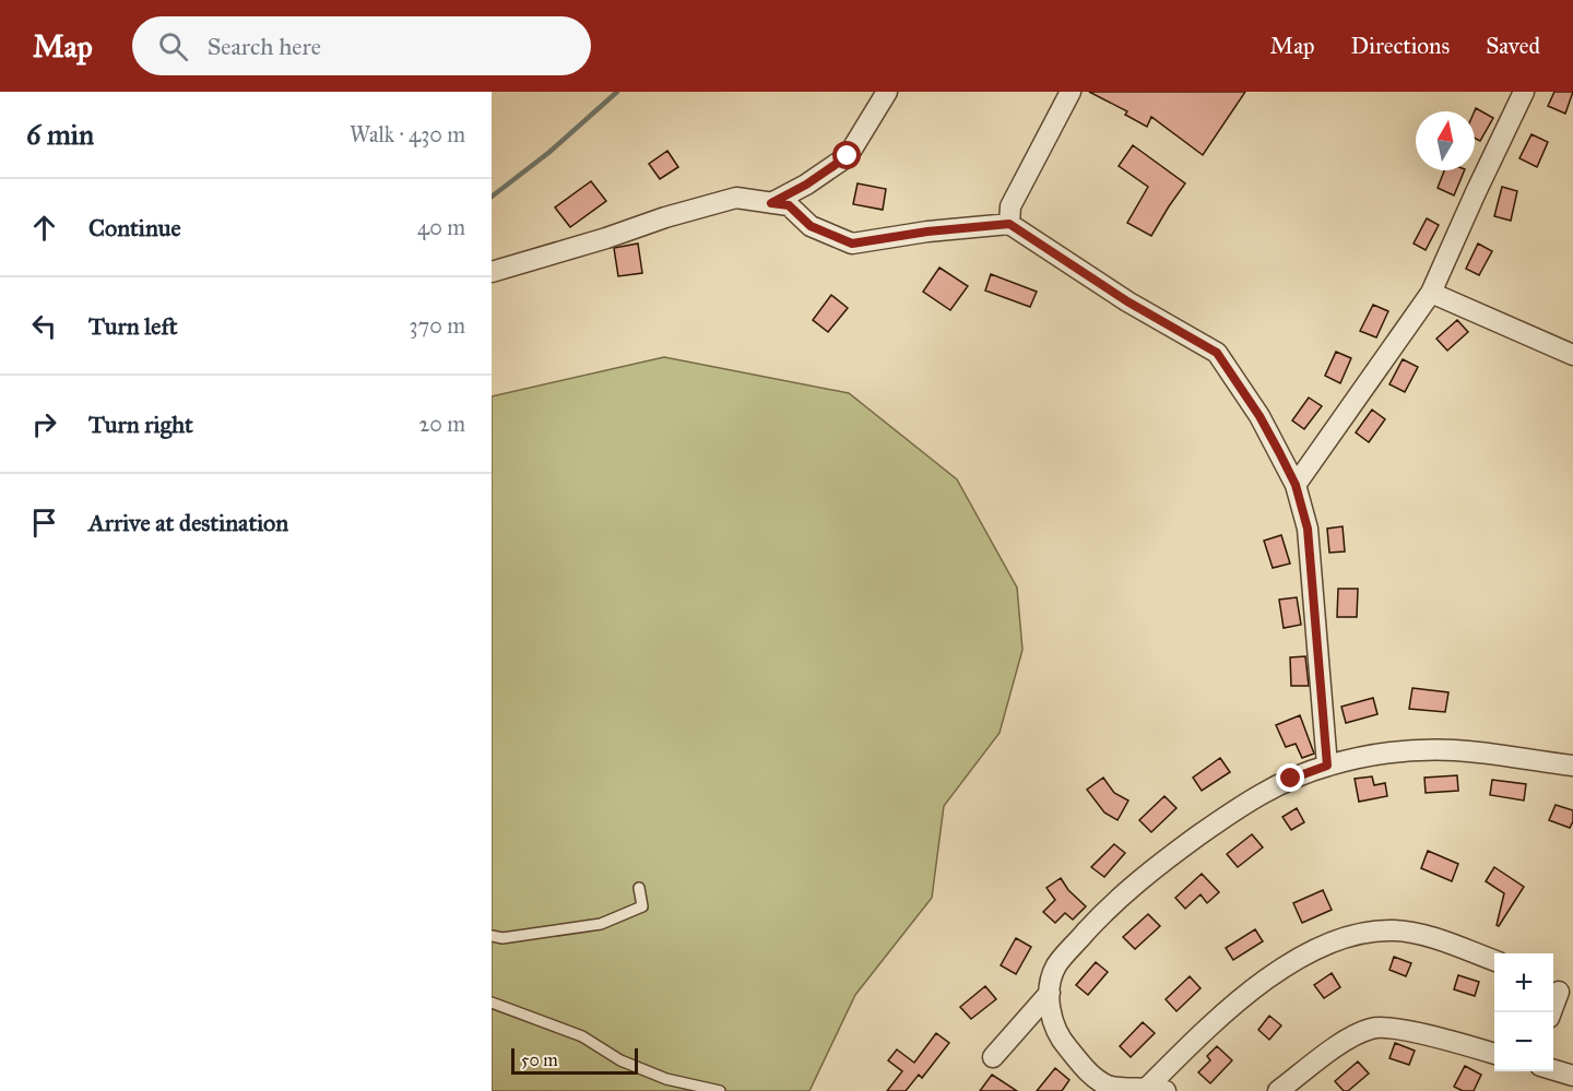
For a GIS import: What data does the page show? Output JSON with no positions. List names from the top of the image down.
{
  "scale_bar": "50 m",
  "north": "top",
  "page": {
    "header": "Map",
    "search": "Search here",
    "nav": ["Map", "Directions", "Saved"],
    "heading": ["6 min", "Walk · 430 m"],
    "list": [
      ["Continue", "40 m"],
      ["Turn left", "370 m"],
      ["Turn right", "20 m"],
      "Arrive at destination"
    ],
    "map_buttons": ["+", "−"],
    "scale": "50 m"
  }
}
